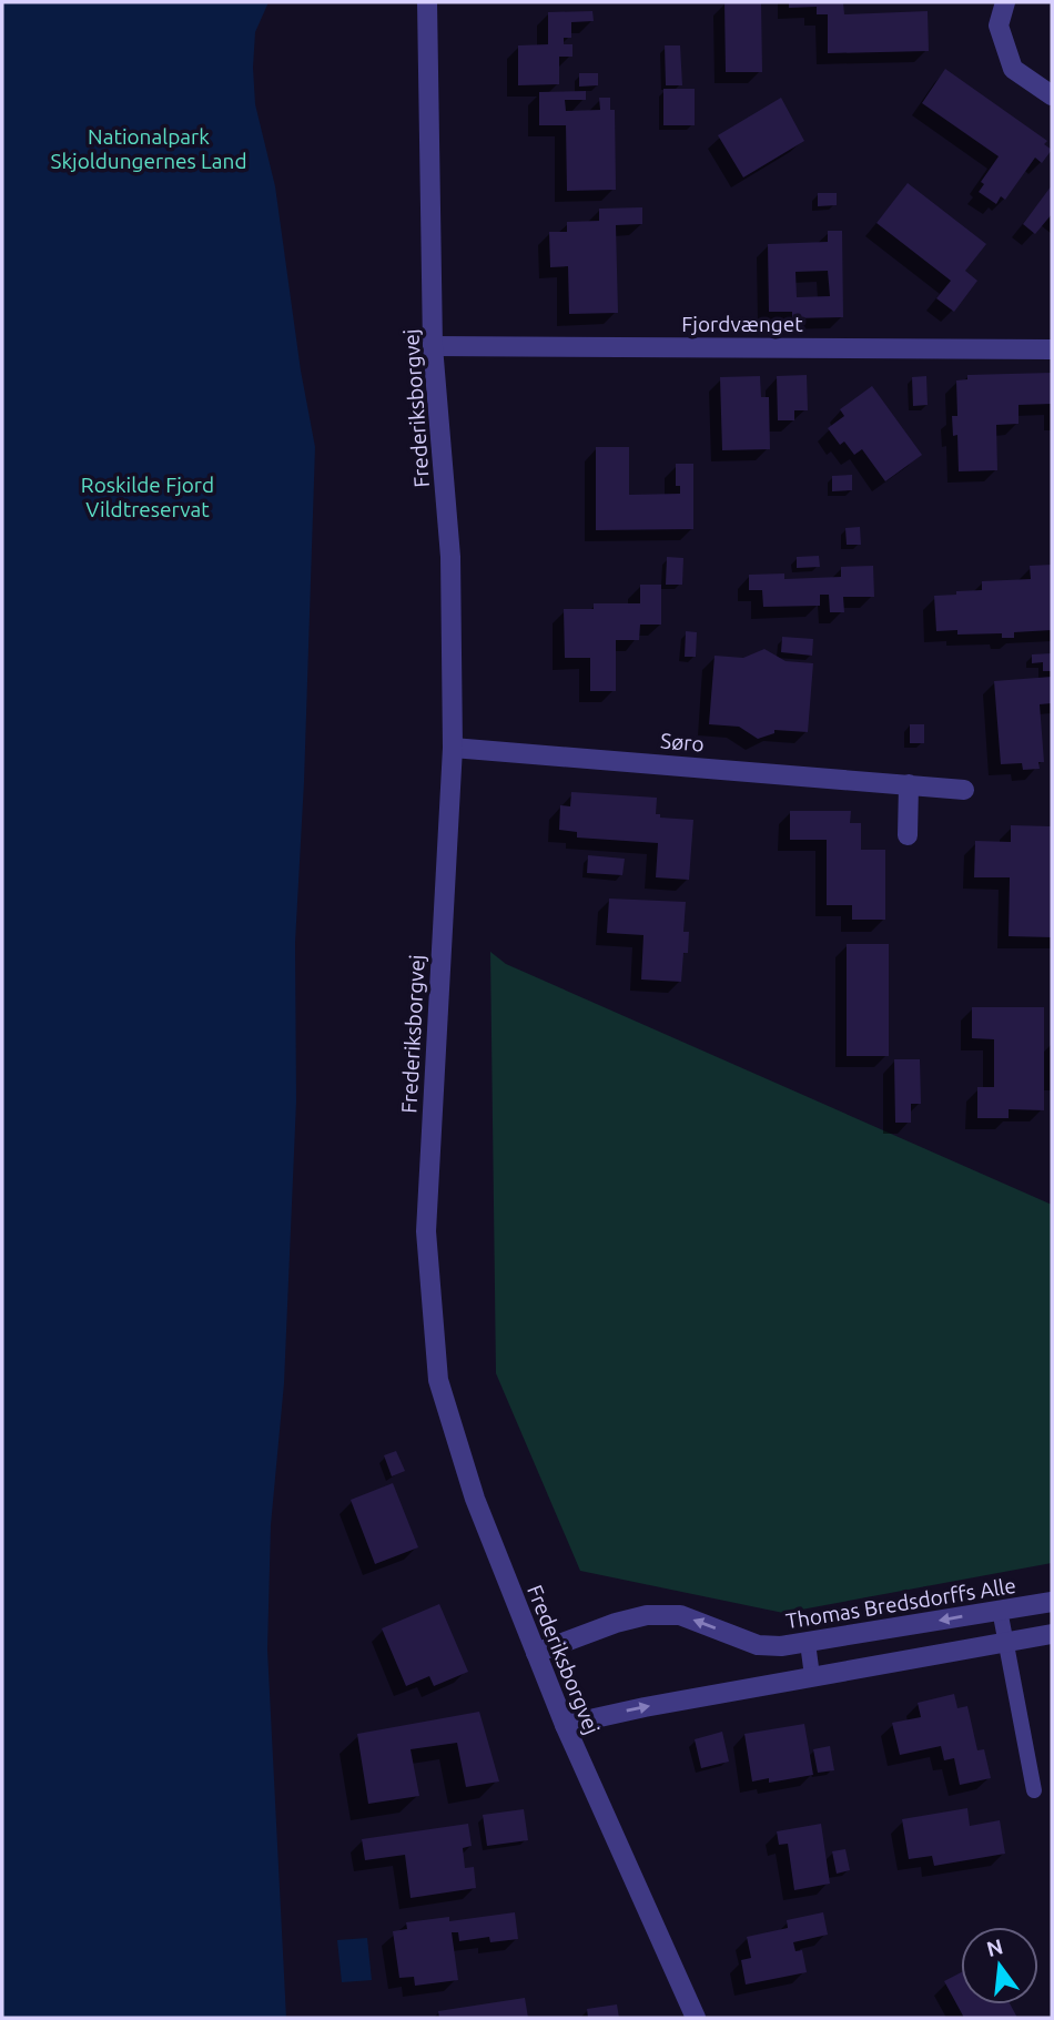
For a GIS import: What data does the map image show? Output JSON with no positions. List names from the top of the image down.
{
  "streets": {
    "street": [
      "Fjordvænget",
      "Frederiksborgvej",
      "Søro",
      "Thomas Bredsdorffs Alle"
    ]
  },
  "crossings": [
    ["Fjordvænget", "Frederiksborgvej"],
    ["Frederiksborgvej", "Søro"],
    ["Frederiksborgvej", "Thomas Bredsdorffs Alle"]
  ],
  "parks": ["Nationalpark Skjoldungernes Land", "Roskilde Fjord Vildtreservat"],
  "north": "top"
}
